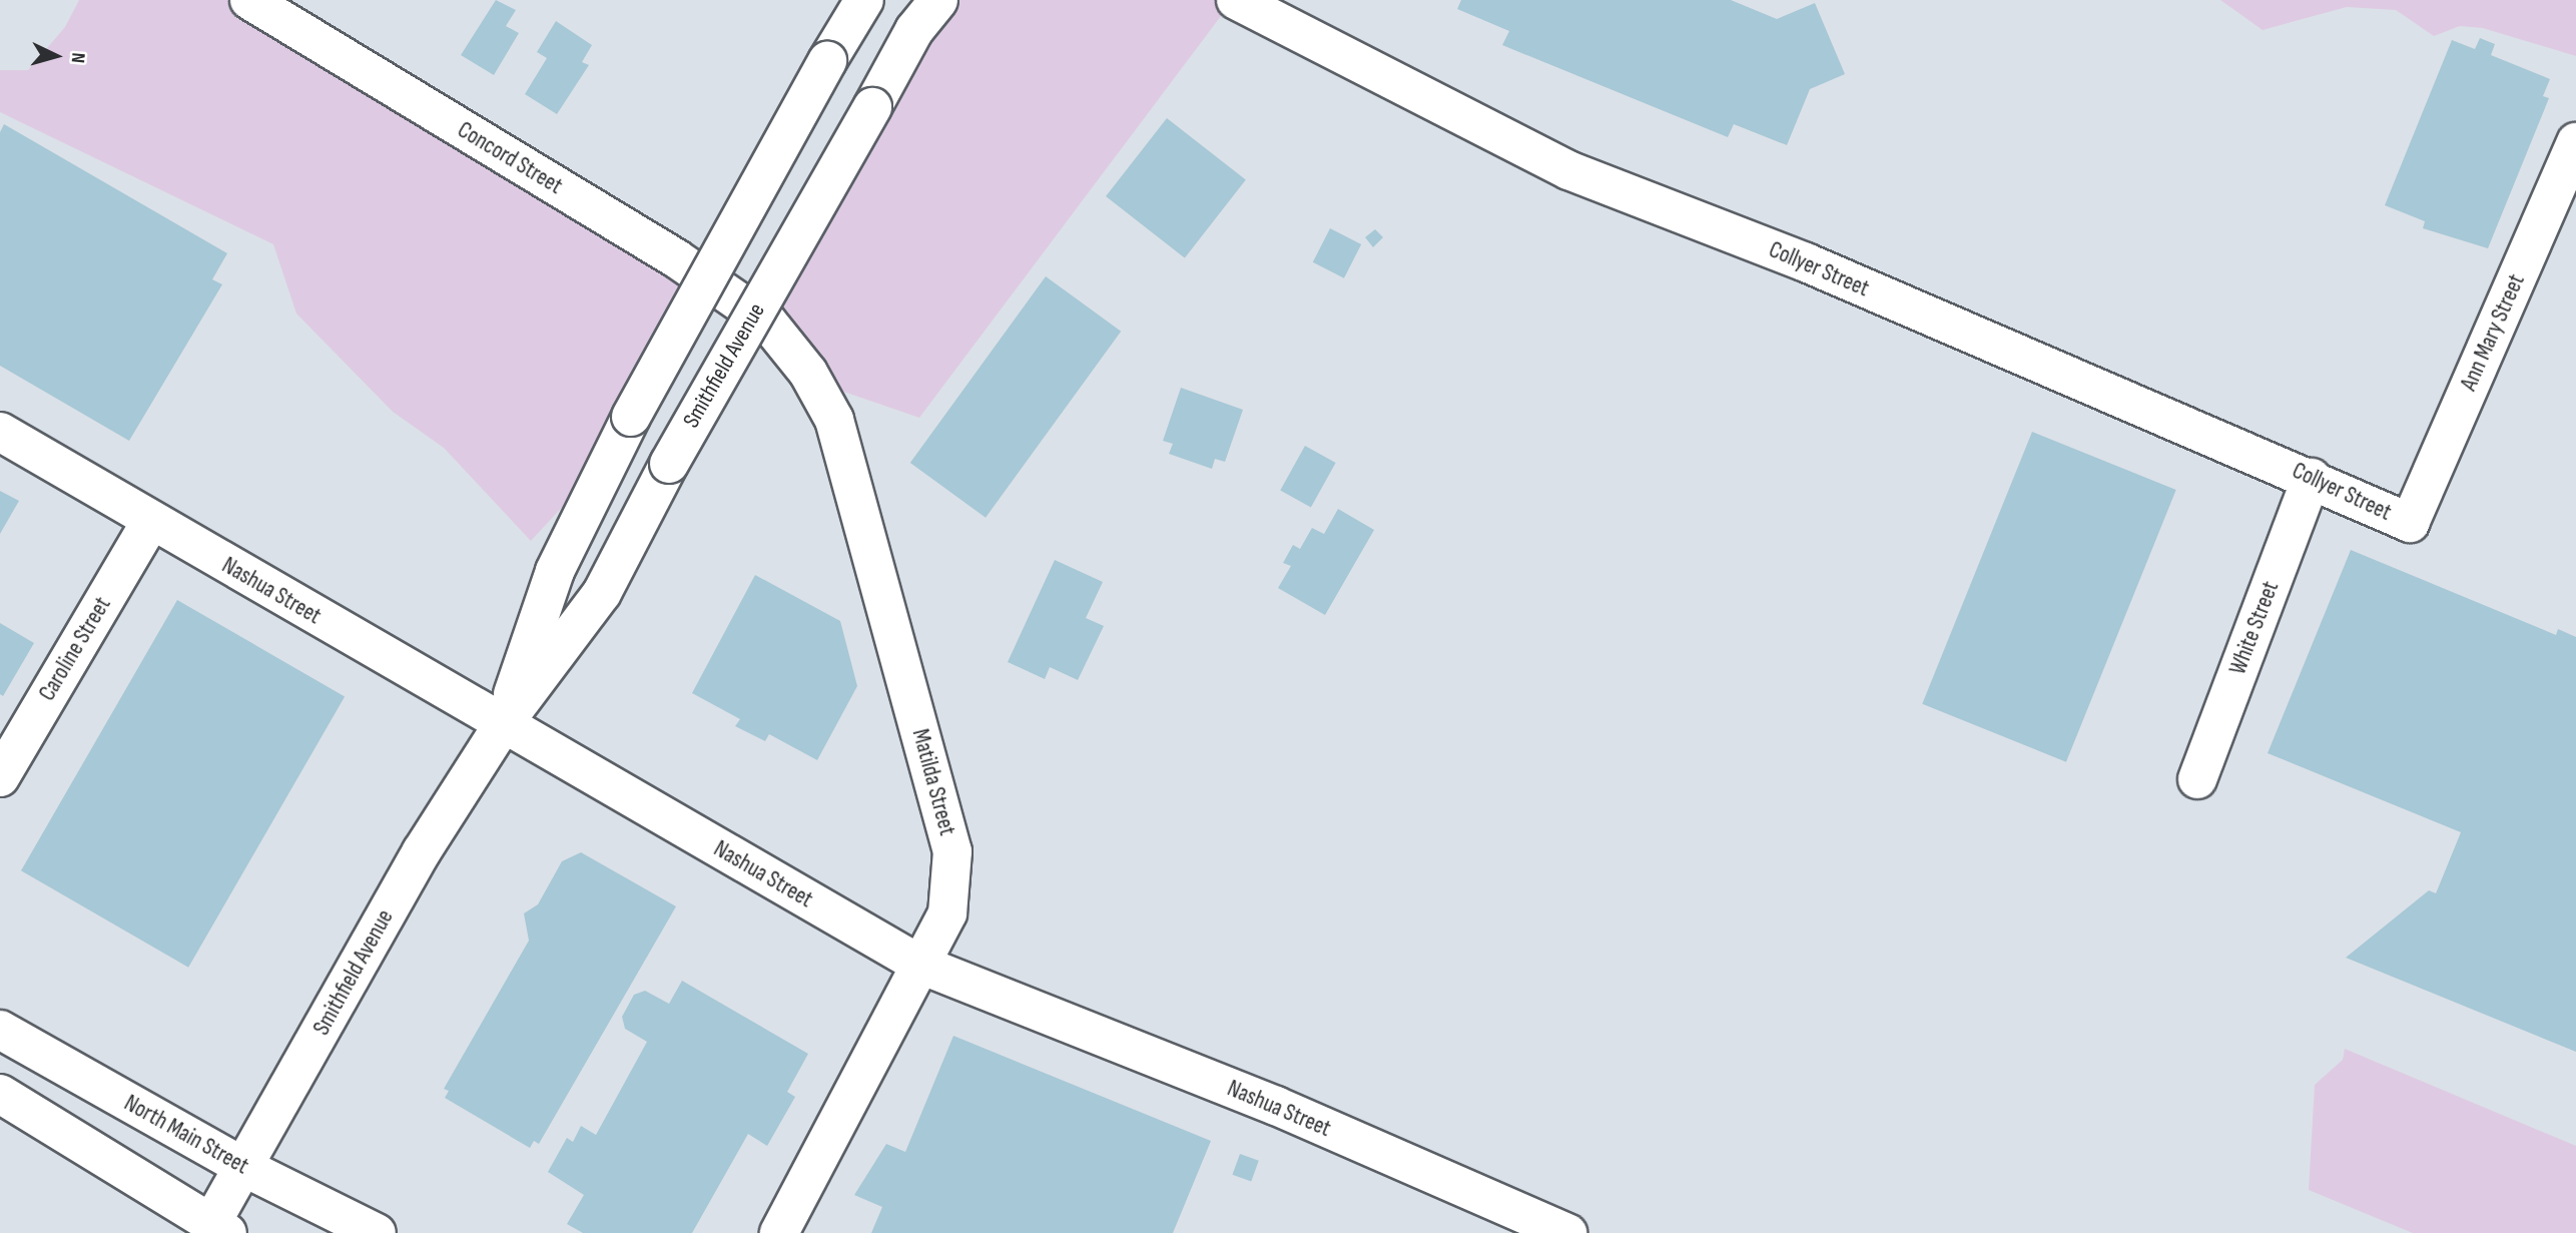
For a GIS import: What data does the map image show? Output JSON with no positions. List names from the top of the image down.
{
  "streets": {
    "street": [
      "Concord Street",
      "Collyer Street",
      "Ann Mary Street",
      "Smithfield Avenue",
      "Nashua Street",
      "White Street",
      "Caroline Street",
      "Matilda Street",
      "North Main Street"
    ]
  },
  "crossings": [
    ["Concord Street", "Matilda Street"],
    ["Collyer Street", "Ann Mary Street"],
    ["Collyer Street", "White Street"],
    ["Smithfield Avenue", "Nashua Street"],
    ["Smithfield Avenue", "North Main Street"],
    ["Nashua Street", "Caroline Street"],
    ["Nashua Street", "Matilda Street"]
  ],
  "north": "right"
}
